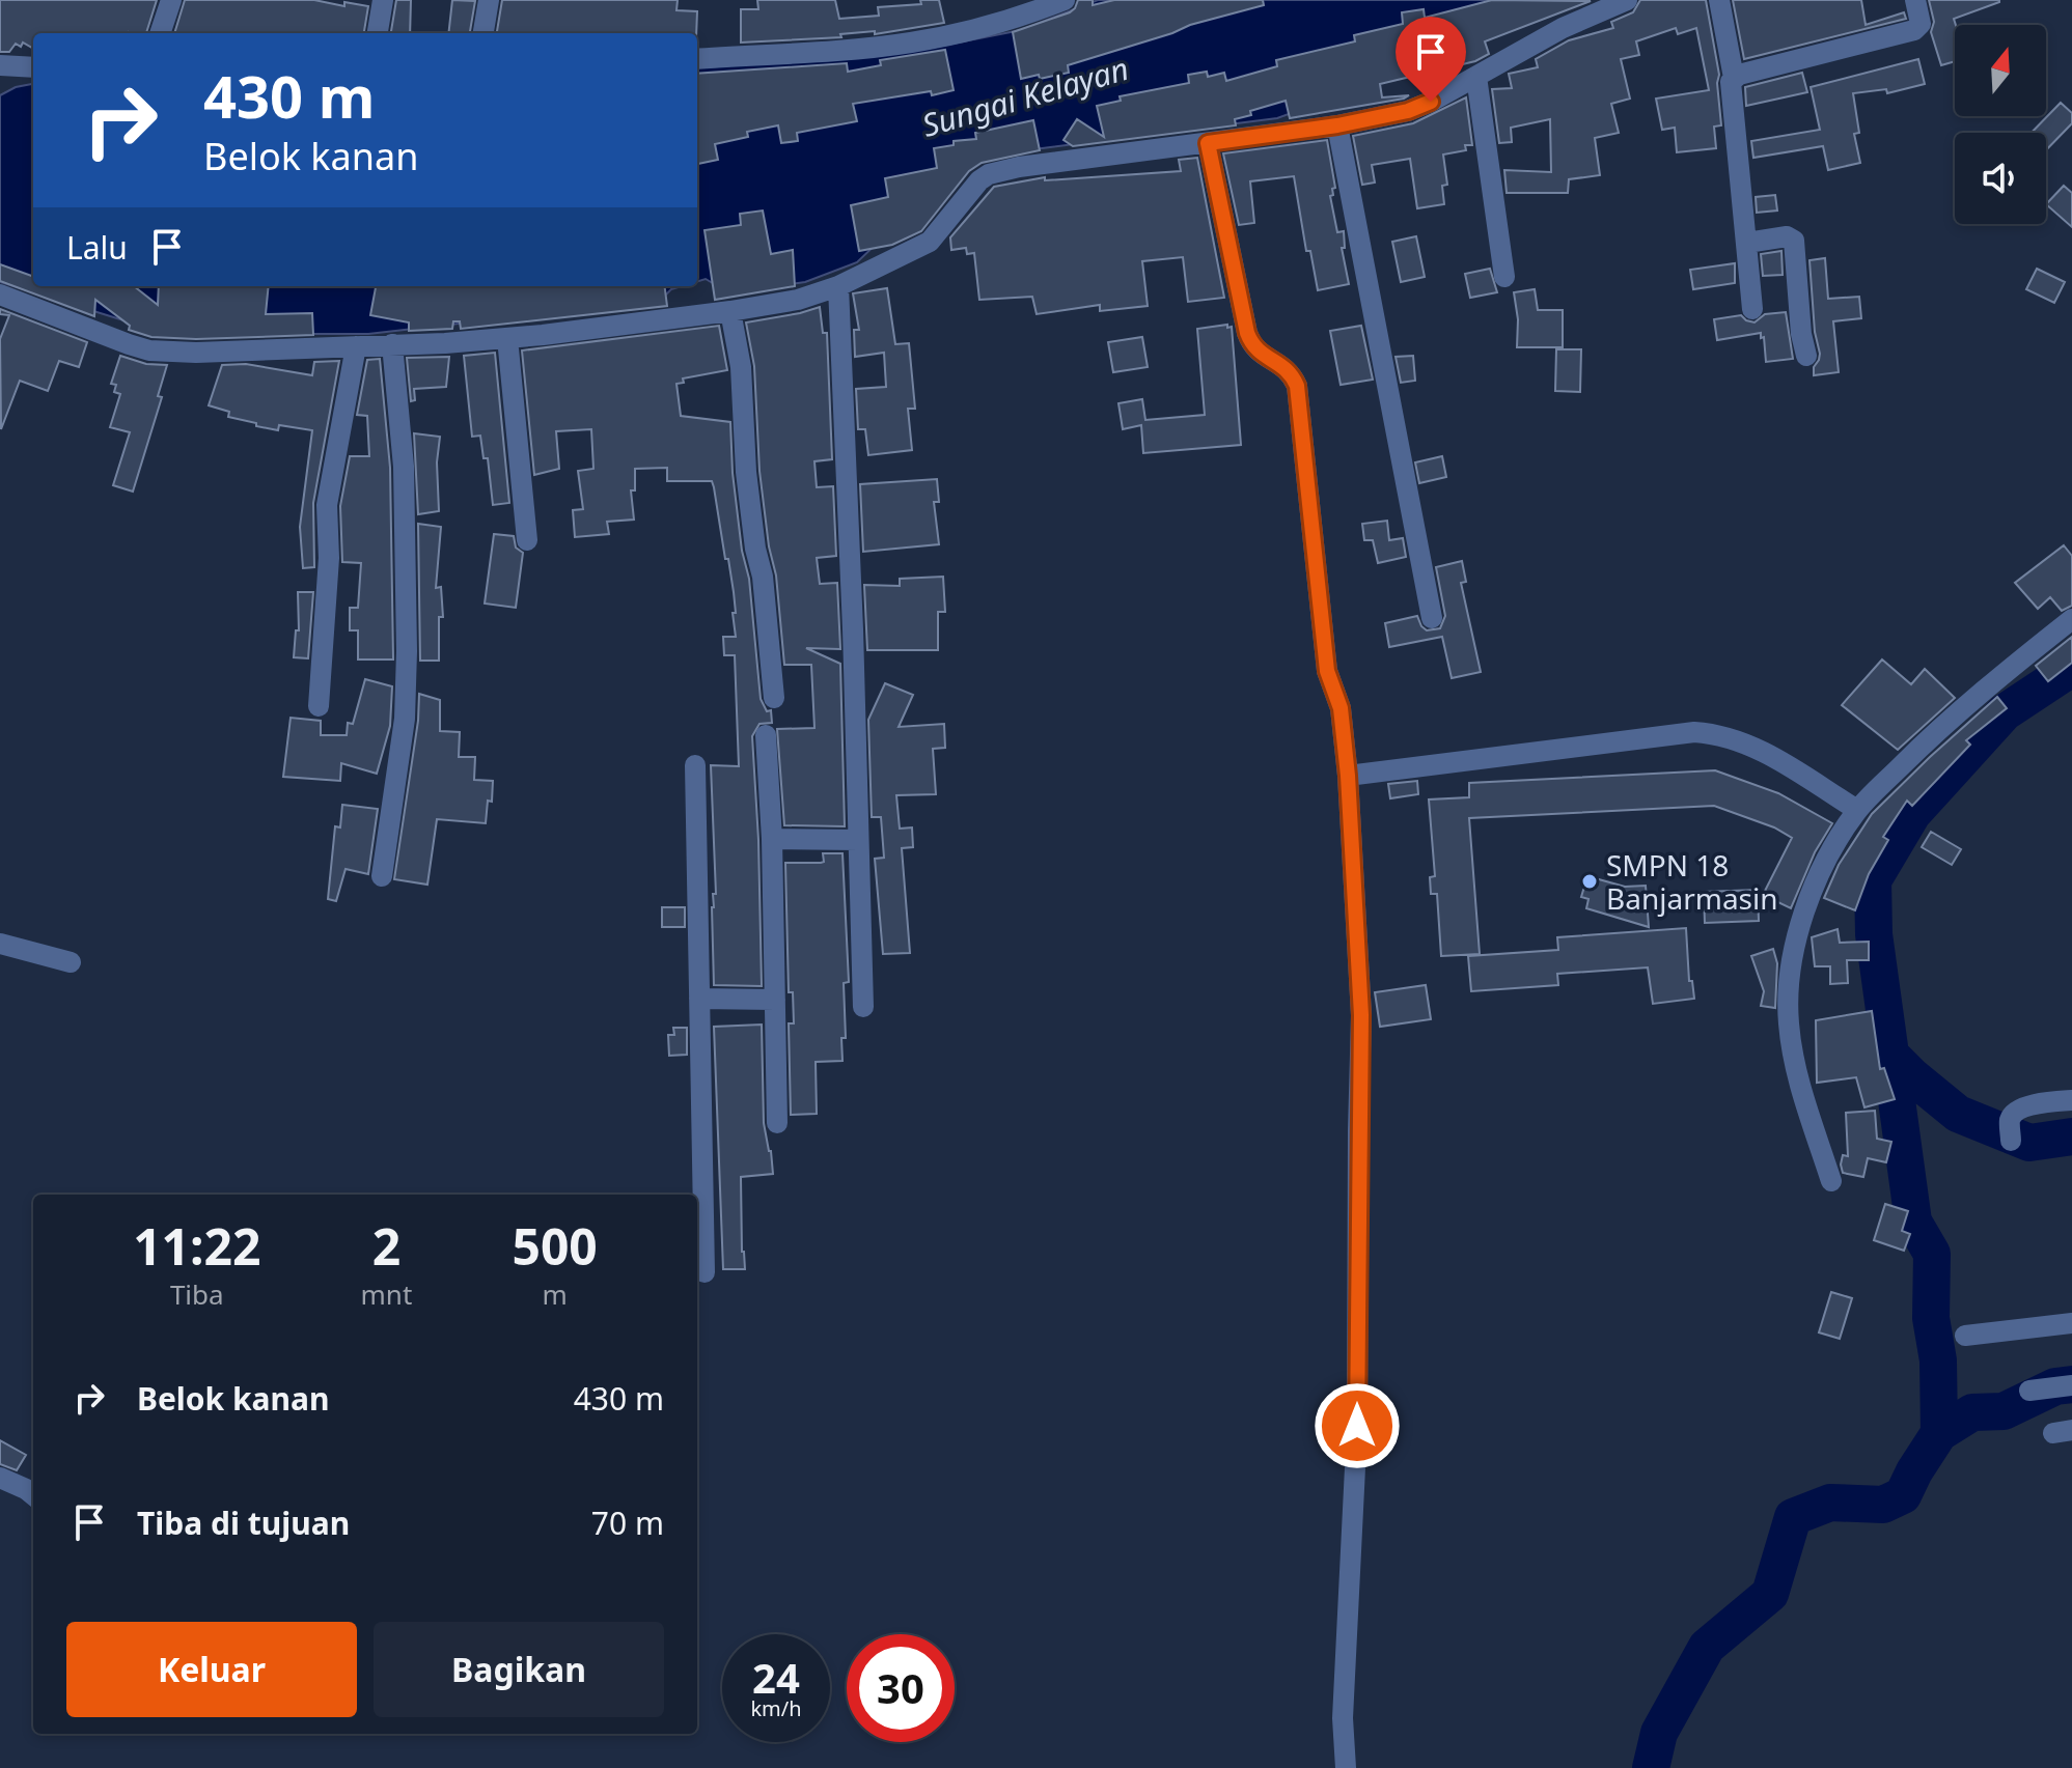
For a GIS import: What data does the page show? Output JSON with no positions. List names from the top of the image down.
{
  "water": ["Sungai Kelayan"],
  "places": ["SMPN 18 Banjarmasin"],
  "north": "top",
  "page": {
    "turn": ["430 m", "Belok kanan"],
    "then": "Lalu",
    "eta": [
      "11:22",
      "Tiba",
      "2",
      "mnt",
      "500",
      "m"
    ],
    "list": [
      {
        "name": "Belok kanan",
        "value": "430 m"
      },
      {
        "name": "Tiba di tujuan",
        "value": "70 m"
      }
    ],
    "buttons": ["Keluar", "Bagikan"],
    "speed": "24 km/h",
    "limit": "30"
  }
}
